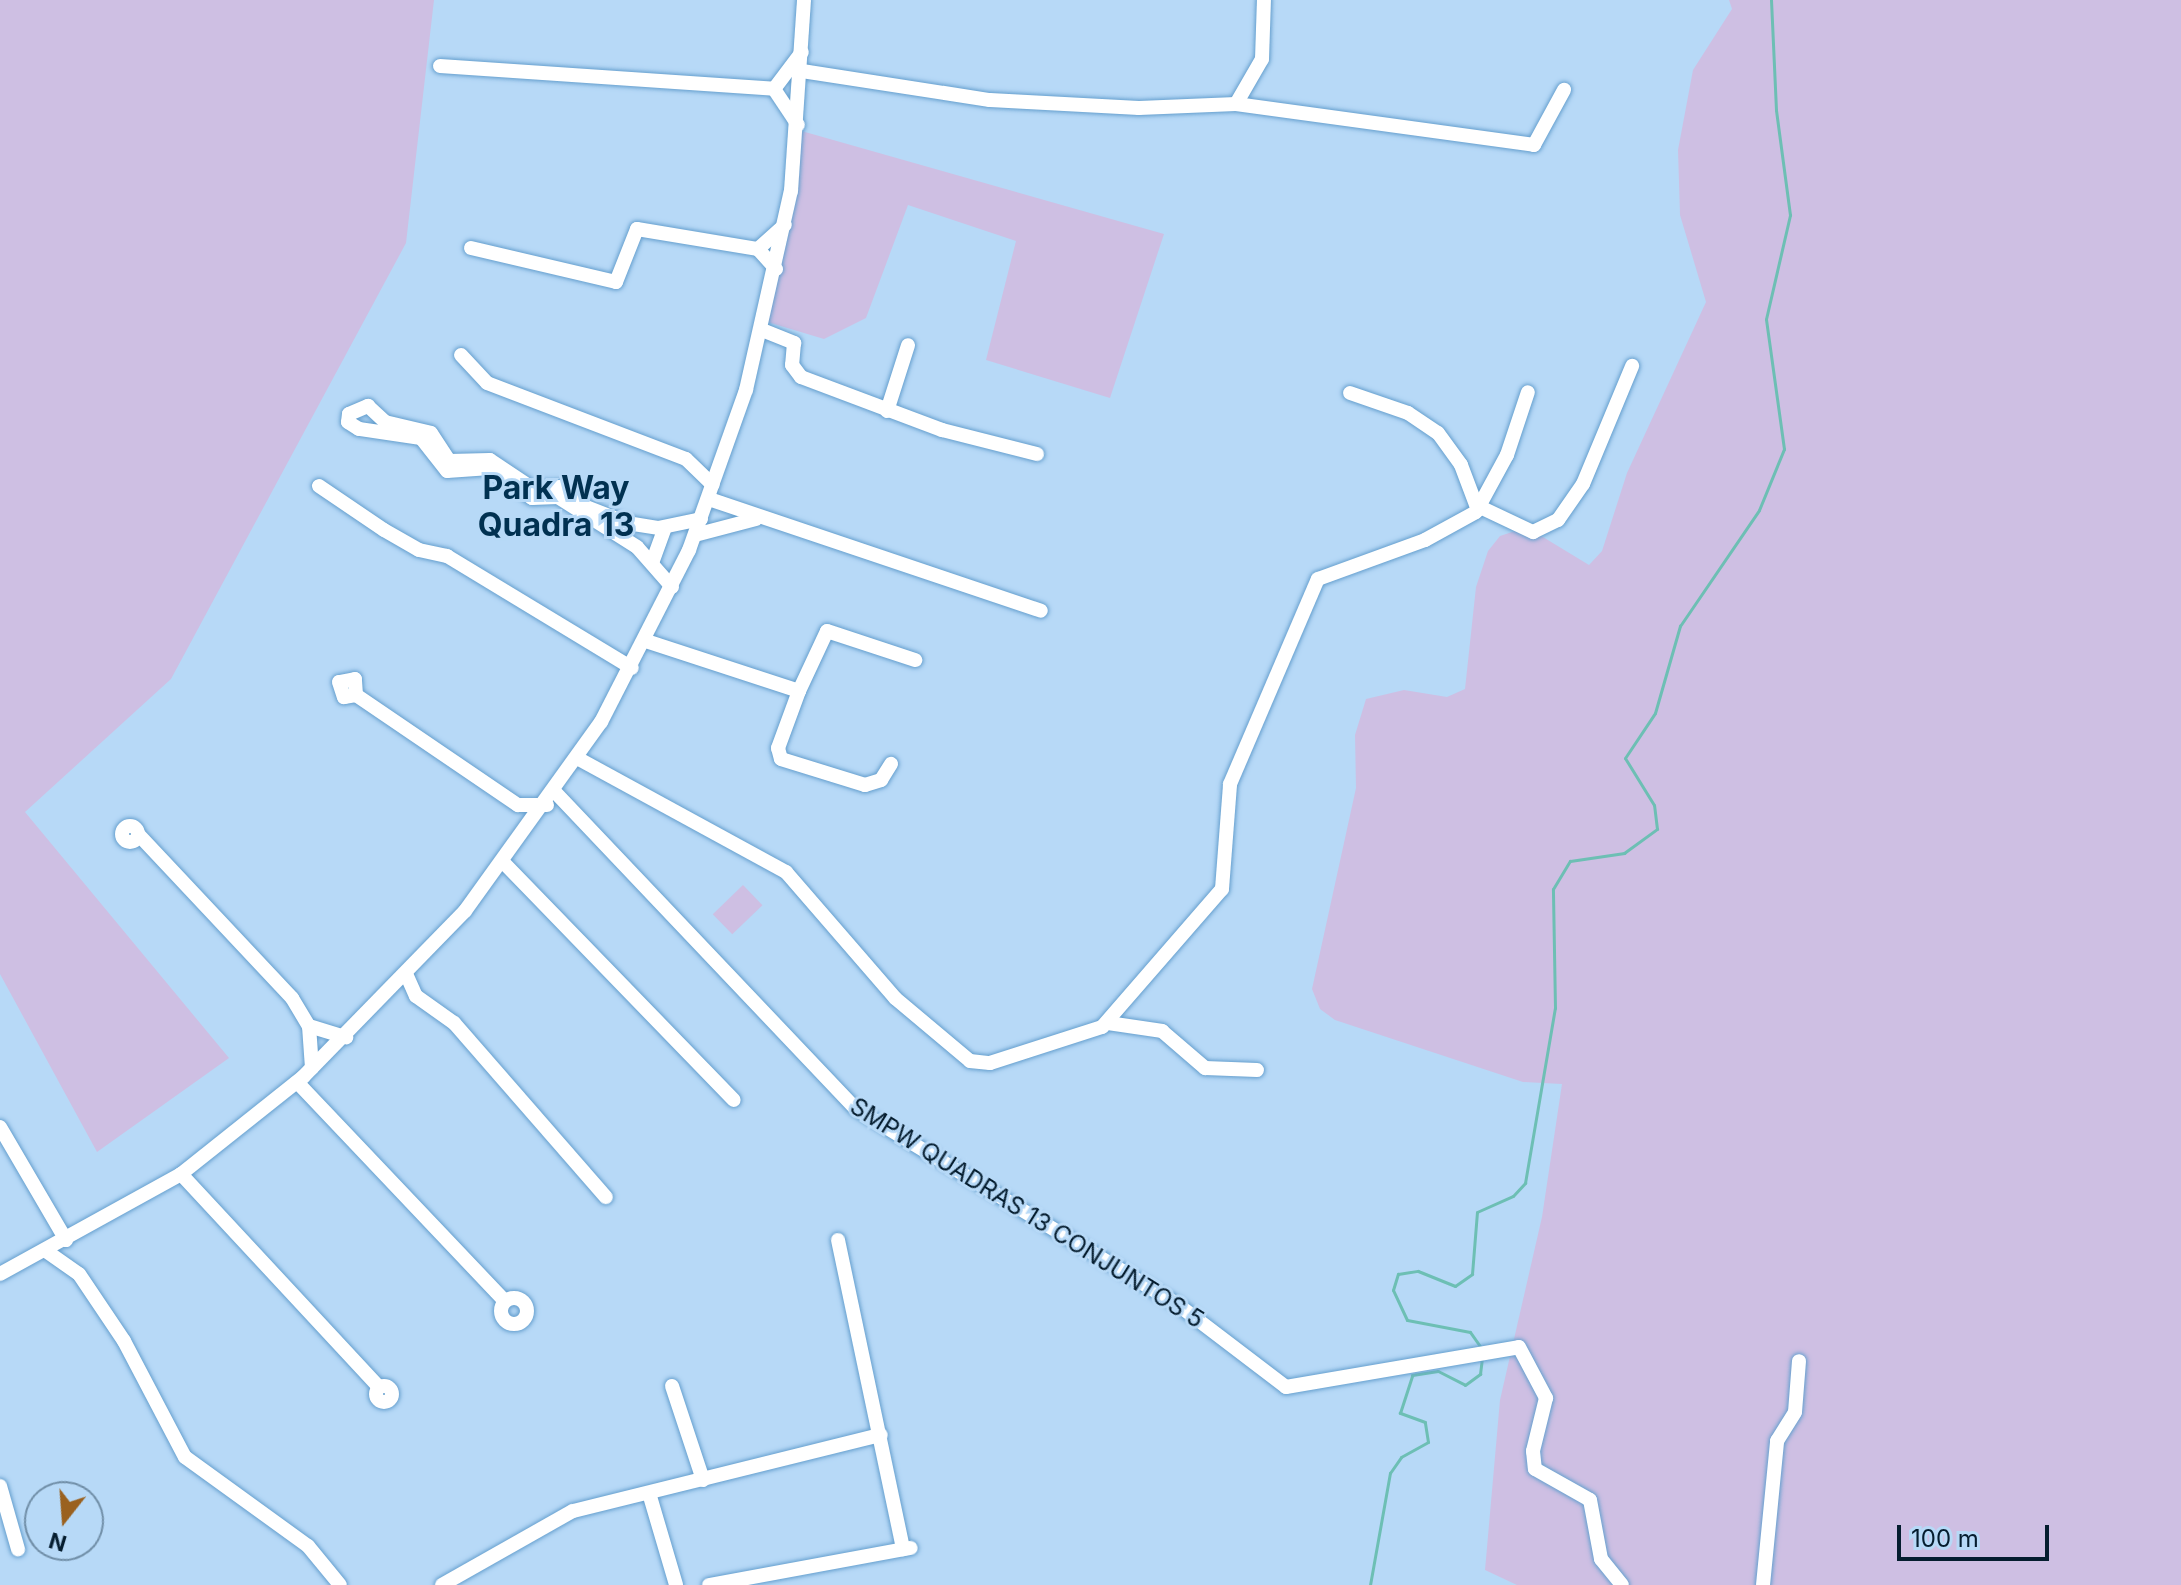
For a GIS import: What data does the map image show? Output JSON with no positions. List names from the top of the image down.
{
  "streets": {
    "street": ["SMPW QUADRAS 13 CONJUNTOS 5"]
  },
  "districts": ["Park Way Quadra 13"],
  "scale_bar": "100 m",
  "north": "bottom"
}
